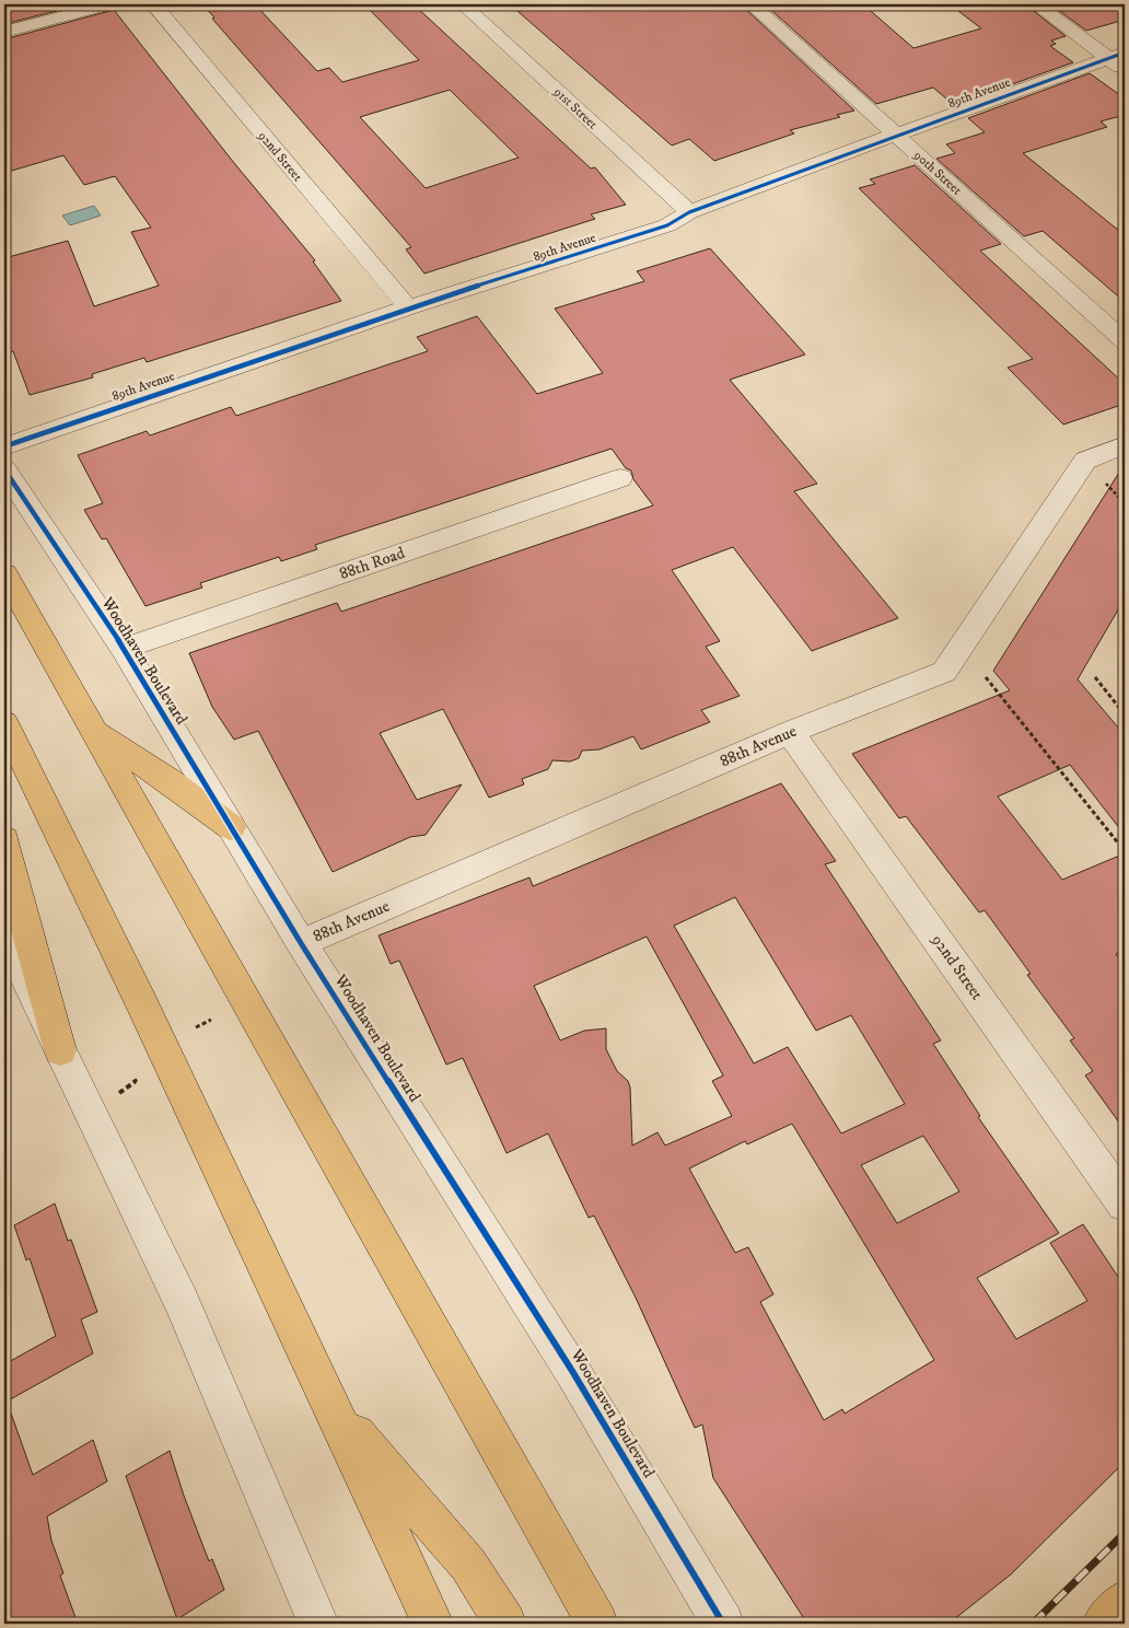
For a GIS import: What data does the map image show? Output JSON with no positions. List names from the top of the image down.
{
  "streets": {
    "street": [
      "89th Avenue",
      "91st Street",
      "92nd Street",
      "90th Street",
      "88th Road",
      "Woodhaven Boulevard",
      "88th Avenue"
    ]
  },
  "crossings": [
    ["89th Avenue", "91st Street"],
    ["89th Avenue", "92nd Street"],
    ["89th Avenue", "90th Street"],
    ["92nd Street", "88th Avenue"],
    ["88th Road", "Woodhaven Boulevard"],
    ["Woodhaven Boulevard", "88th Avenue"]
  ]
}
